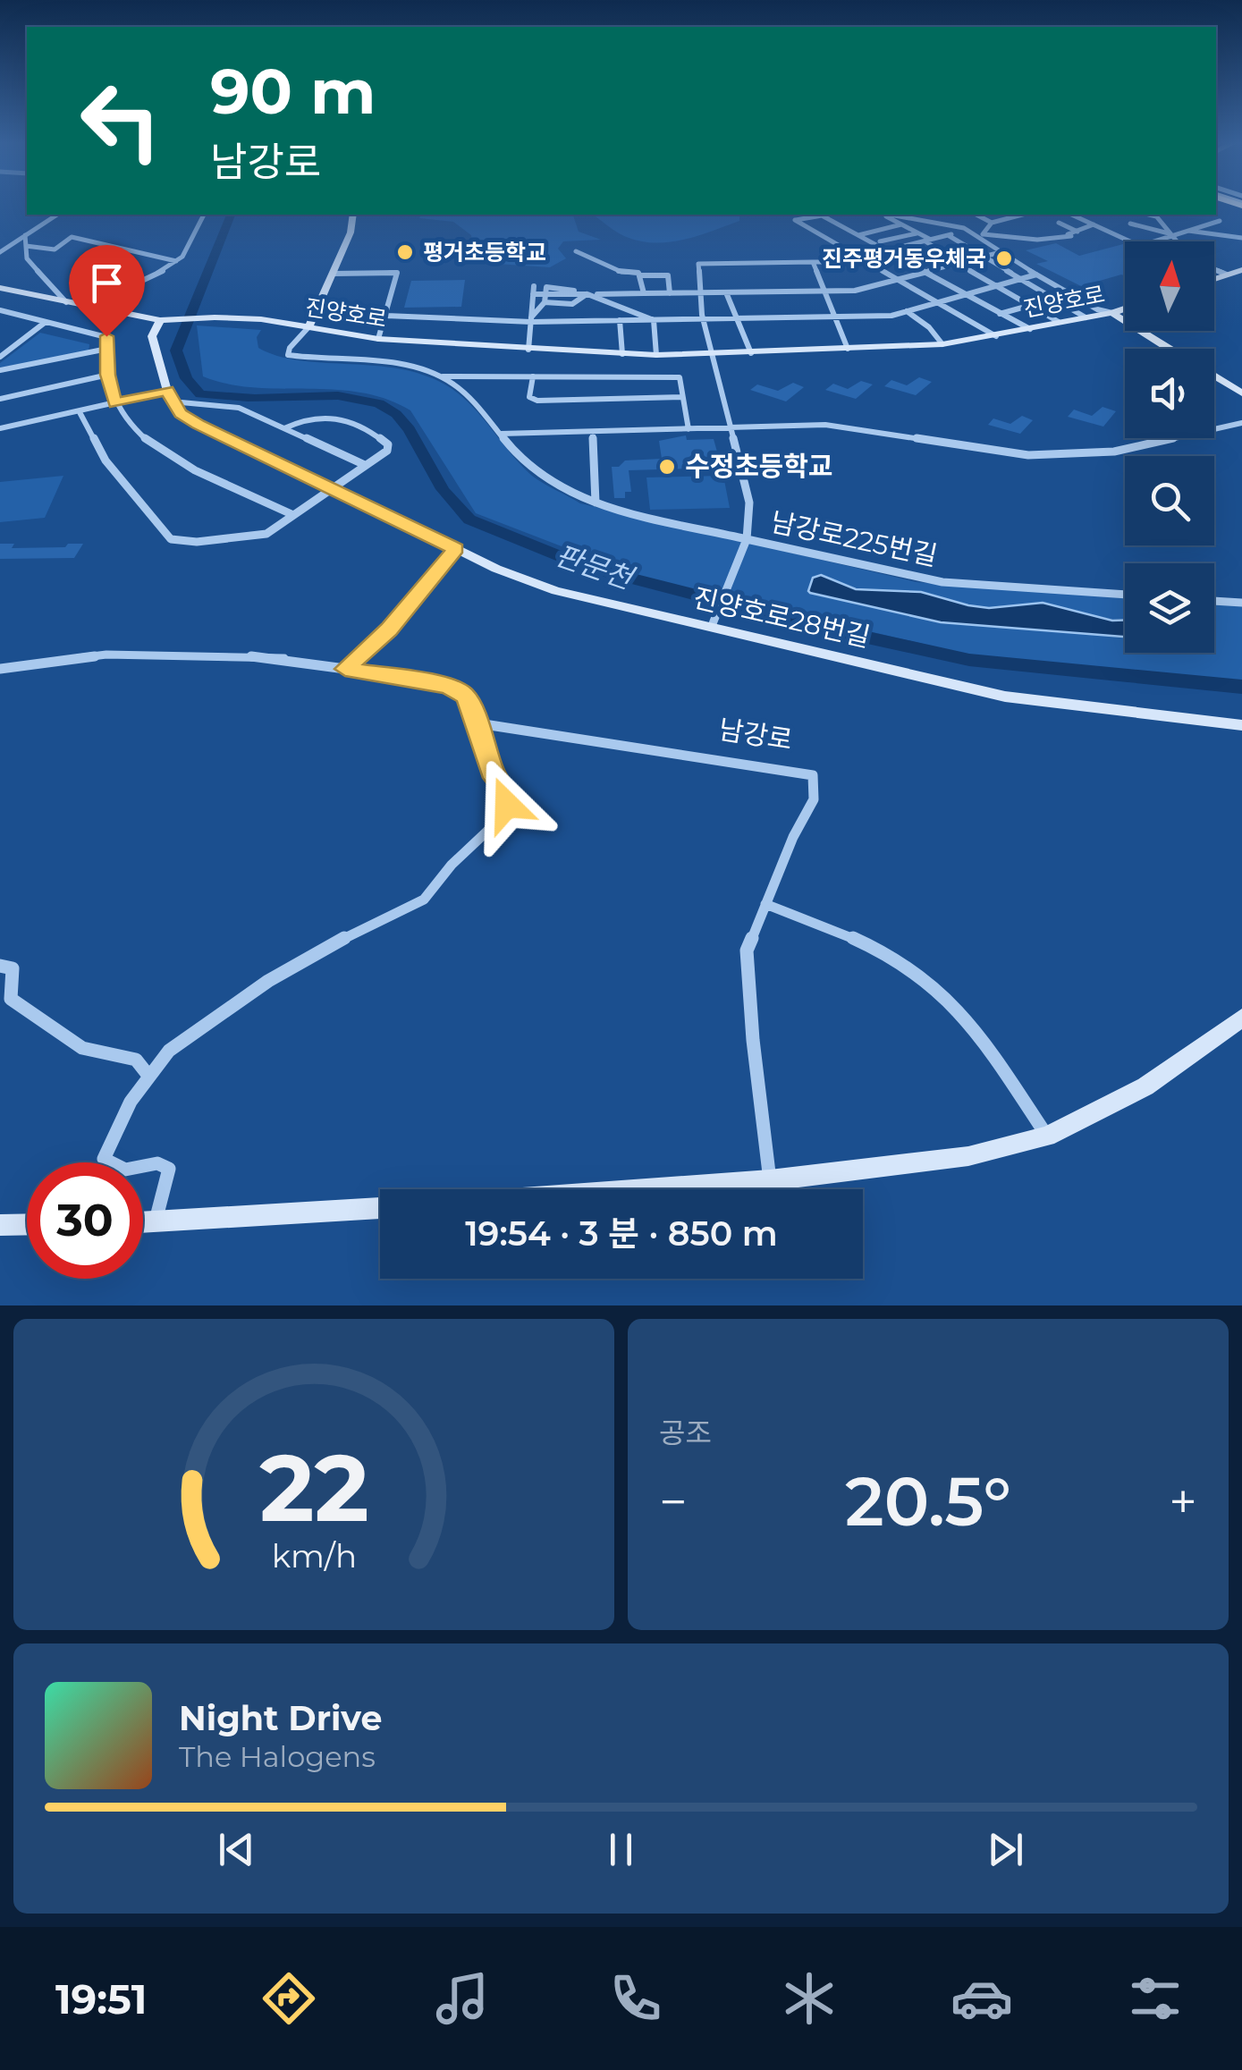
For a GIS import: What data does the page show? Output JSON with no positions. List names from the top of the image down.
{
  "streets": {
    "street": [
      "진양호로",
      "남강로225번길",
      "진양호로28번길",
      "남강로"
    ]
  },
  "crossings": [
    ["진양호로", "남강로225번길"]
  ],
  "water": ["판문천"],
  "places": ["평거초등학교", "진주평거동우체국", "수정초등학교"],
  "north": "top",
  "page": {
    "turn": ["90 m", "남강로"],
    "limit": "30",
    "trip": "19:54 · 3 분 · 850 m",
    "tile": "공조",
    "heat": ["−", "20.5°", "+"],
    "song": ["Night Drive", "The Halogens"],
    "tabs": "19:51",
    "gauge": ["22", "km/h"]
  }
}
